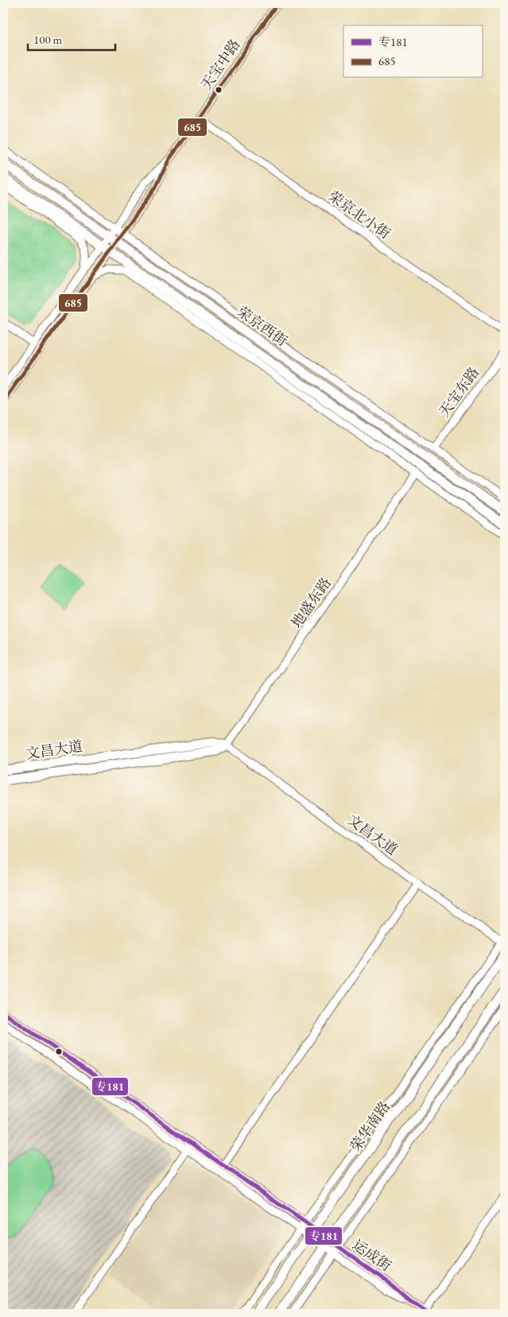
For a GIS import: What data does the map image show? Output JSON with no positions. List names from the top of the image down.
{
  "streets": {
    "main road": ["荣京西街", "文昌大道", "荣华南路"],
    "street": [
      "天宝中路",
      "荣京北小街",
      "天宝东路",
      "地盛东路",
      "运成街"
    ]
  },
  "crossings": [
    ["天宝中路", "荣京北小街"],
    ["天宝中路", "荣京西街"],
    ["地盛东路", "文昌大道"],
    ["荣华南路", "运成街"]
  ],
  "lines": ["transit line 685", "transit line 专181"],
  "legend": ["专181", "685"],
  "scale_bar": "100 m"
}
